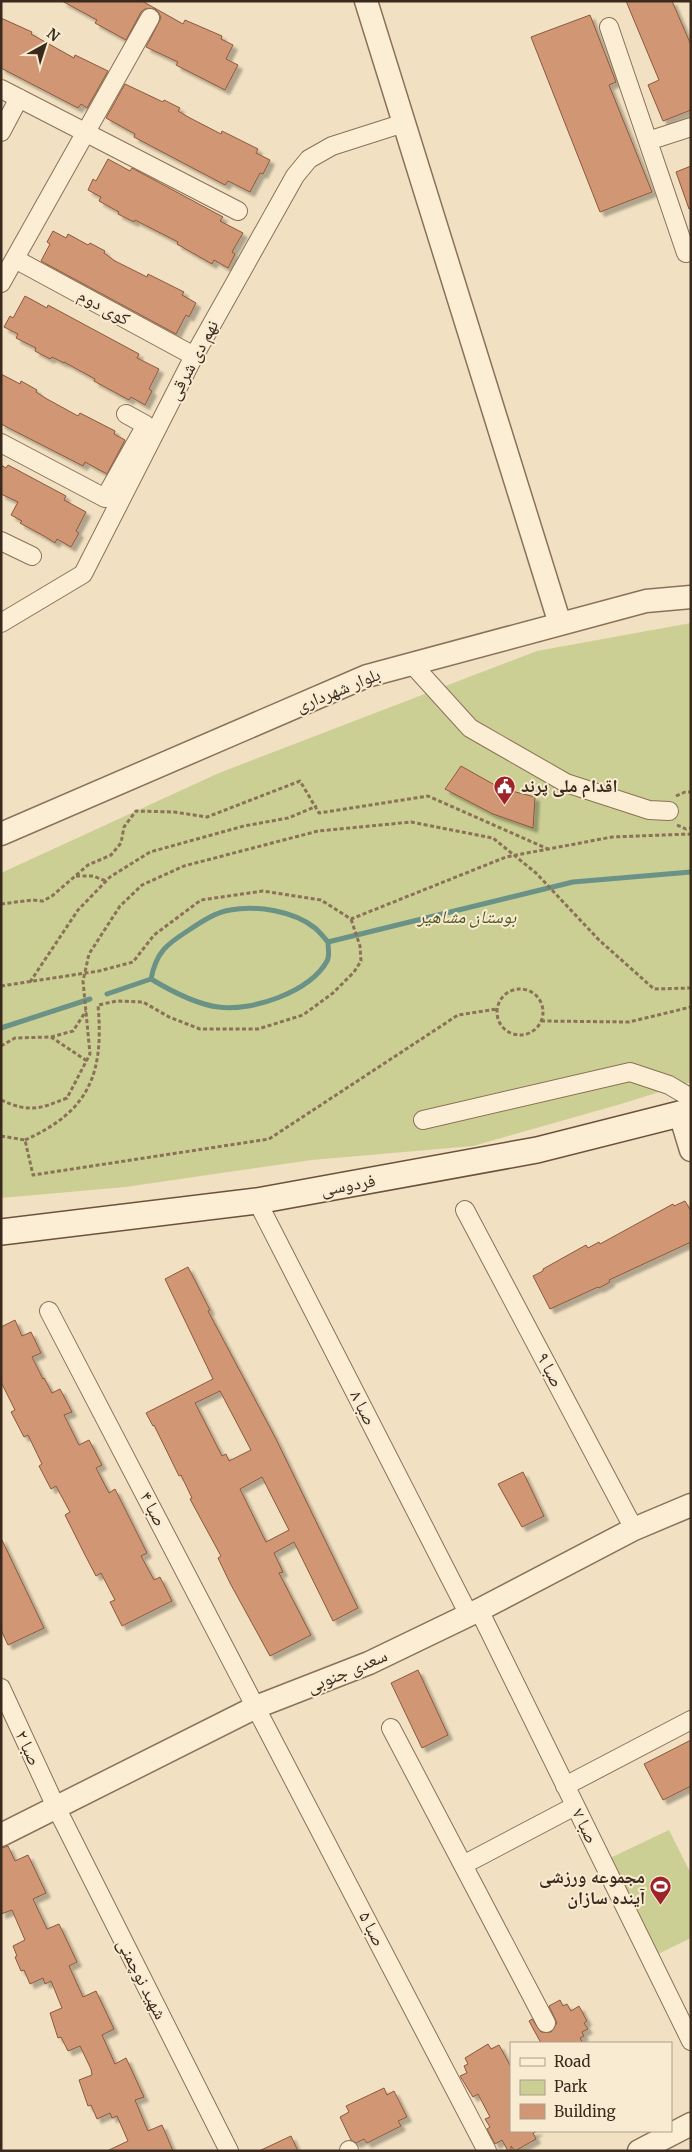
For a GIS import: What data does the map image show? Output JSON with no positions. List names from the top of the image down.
{
  "streets": {
    "main road": ["فردوسی"],
    "street": [
      "کوی دوم",
      "نهم دی شرقی",
      "بلوار شهرداری",
      "صبا ۹",
      "صبا ۸",
      "صبا ۴",
      "سعدی جنوبی",
      "صبا ۲",
      "صبا ۷",
      "صبا ۵",
      "شهید نوچمنی"
    ]
  },
  "crossings": [
    ["کوی دوم", "نهم دی شرقی"],
    ["فردوسی", "صبا ۸"],
    ["صبا ۹", "سعدی جنوبی"],
    ["صبا ۸", "سعدی جنوبی"],
    ["صبا ۸", "صبا ۷"],
    ["صبا ۴", "سعدی جنوبی"],
    ["صبا ۴", "صبا ۵"],
    ["سعدی جنوبی", "صبا ۲"],
    ["سعدی جنوبی", "صبا ۷"],
    ["سعدی جنوبی", "صبا ۵"],
    ["سعدی جنوبی", "شهید نوچمنی"],
    ["صبا ۲", "شهید نوچمنی"]
  ],
  "parks": ["بوستان مشاهیر"],
  "places": {
    "public building": ["اقدام ملی پرند"],
    "sports": ["مجموعه ورزشی آینده سازان"]
  },
  "legend": ["Road", "Park", "Building"],
  "north": "top right"
}
